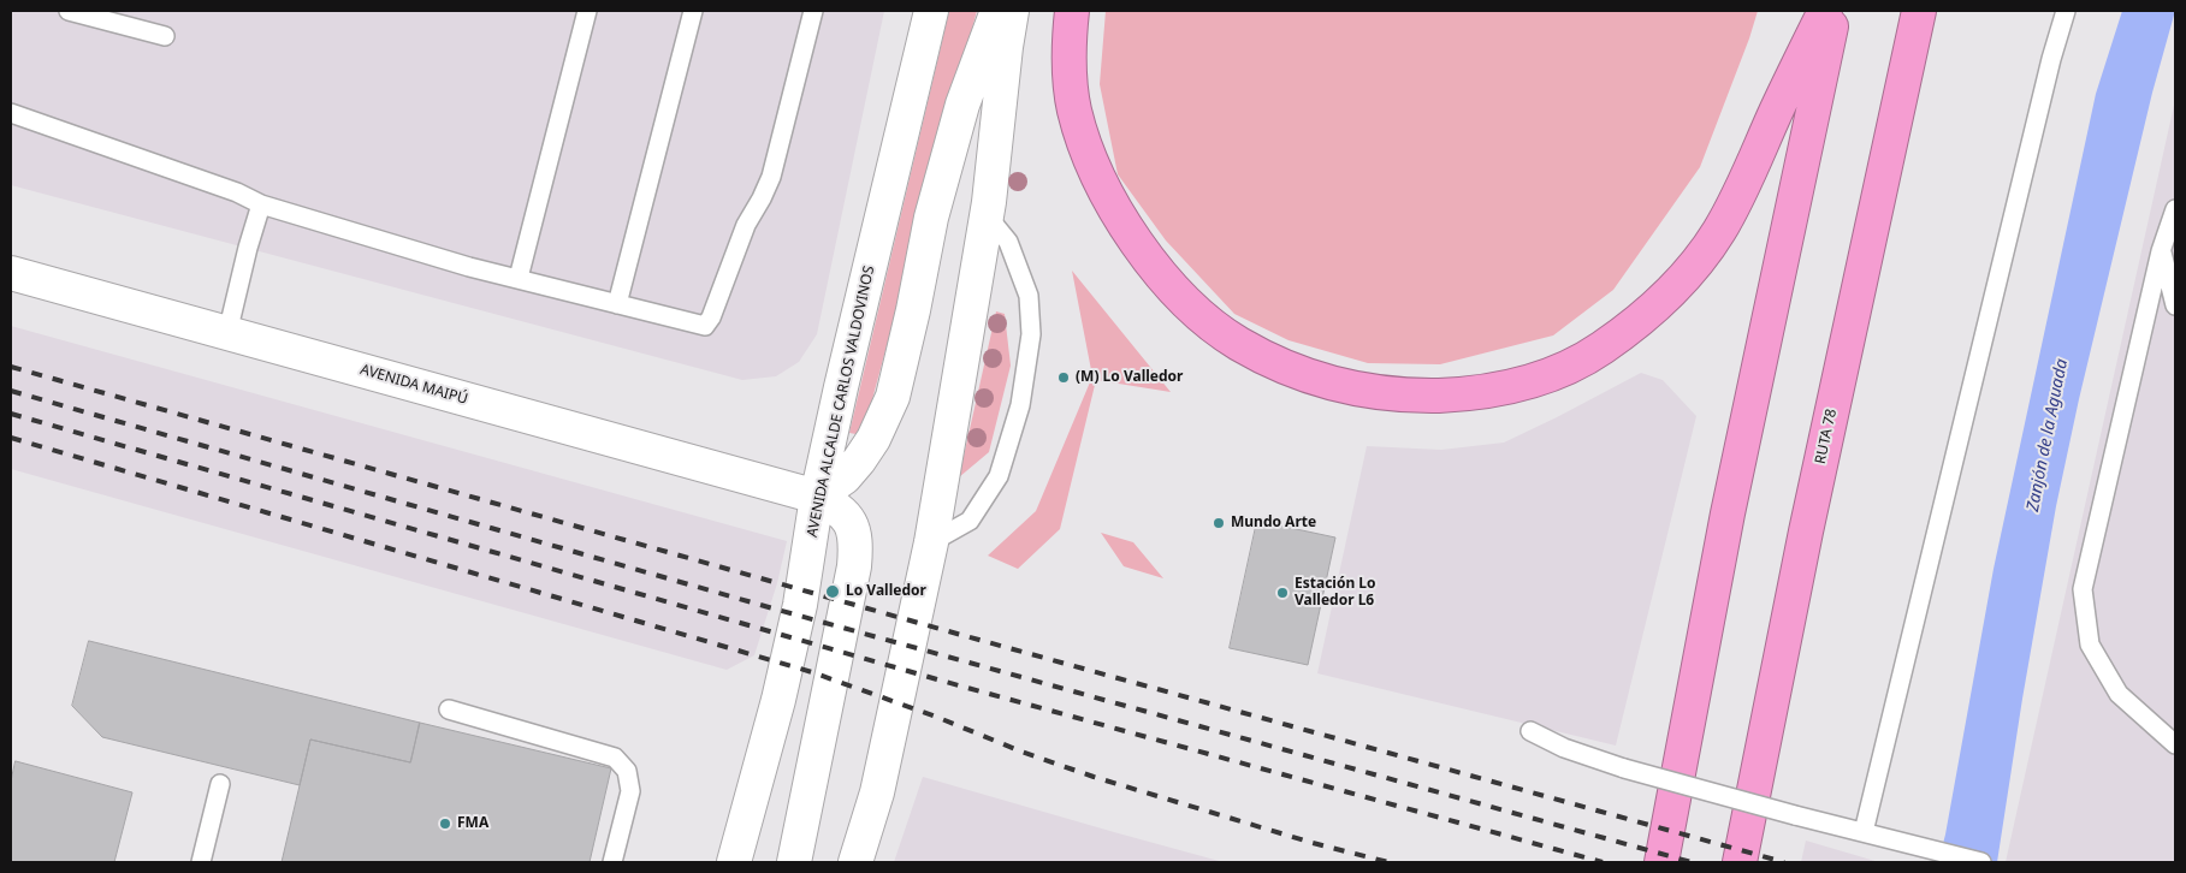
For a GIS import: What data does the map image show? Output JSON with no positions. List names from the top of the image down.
{
  "streets": {
    "highway": ["RUTA 78"],
    "main road": ["AVENIDA MAIPÚ", "AVENIDA ALCALDE CARLOS VALDOVINOS"]
  },
  "crossings": [
    ["AVENIDA MAIPÚ", "AVENIDA ALCALDE CARLOS VALDOVINOS"]
  ],
  "water": ["Zanjón de la Aguada"],
  "places": [
    "(M) Lo Valledor",
    "Mundo Arte",
    "Lo Valledor",
    "Estación Lo Valledor L6",
    "FMA"
  ]
}
